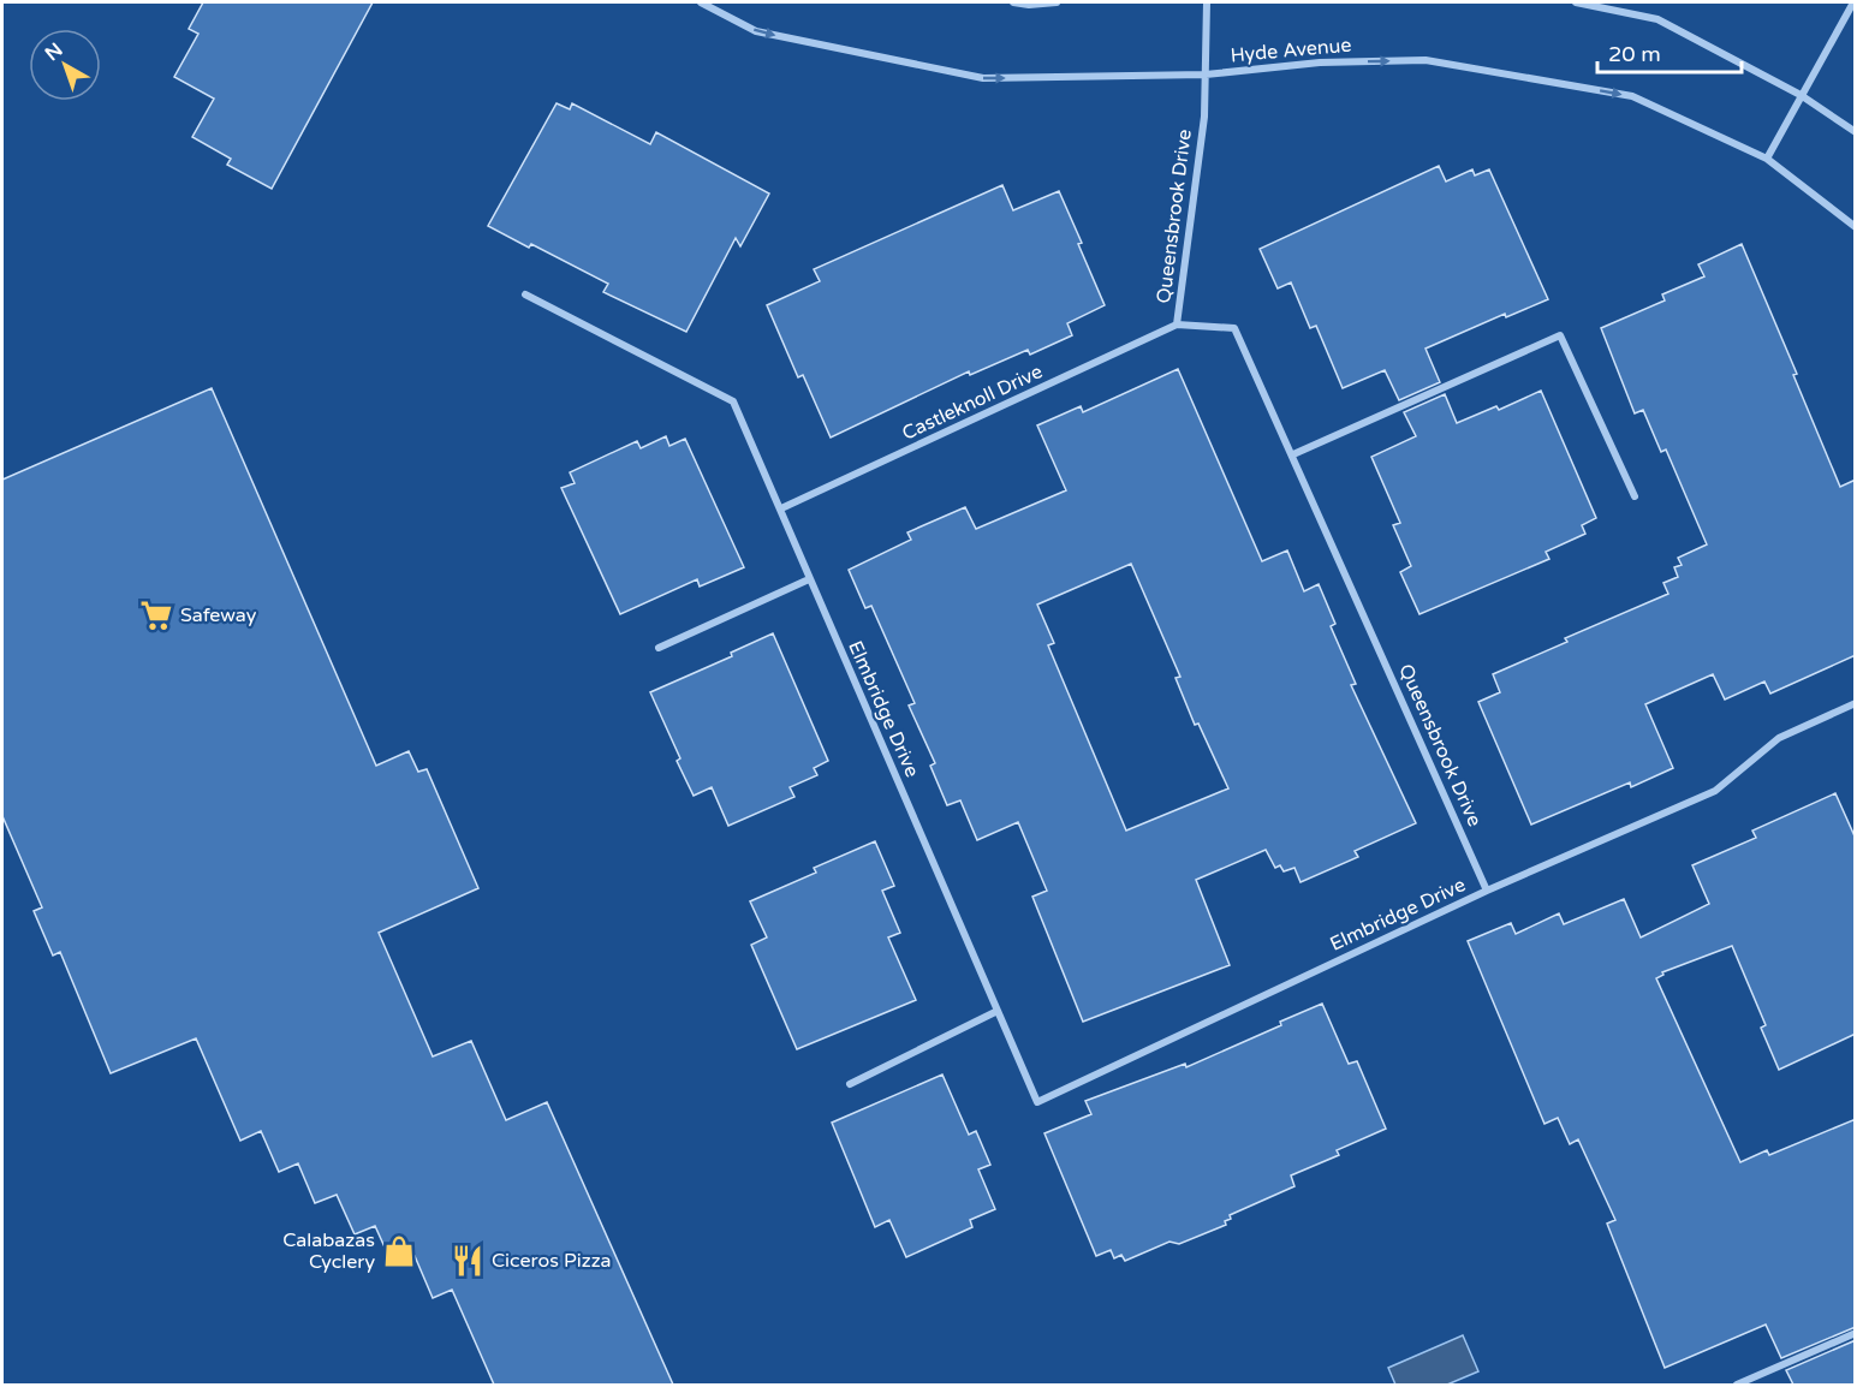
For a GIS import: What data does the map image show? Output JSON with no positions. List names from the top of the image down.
{
  "streets": {
    "street": [
      "Hyde Avenue",
      "Queensbrook Drive",
      "Castleknoll Drive",
      "Elmbridge Drive"
    ]
  },
  "crossings": [
    ["Hyde Avenue", "Queensbrook Drive"],
    ["Queensbrook Drive", "Castleknoll Drive"],
    ["Queensbrook Drive", "Elmbridge Drive"],
    ["Castleknoll Drive", "Elmbridge Drive"]
  ],
  "one_way": ["Hyde Avenue"],
  "places": {
    "supermarket": ["Safeway"],
    "shop": ["Calabazas Cyclery"],
    "restaurant": ["Ciceros Pizza"]
  },
  "scale_bar": "20 m",
  "north": "top left"
}
